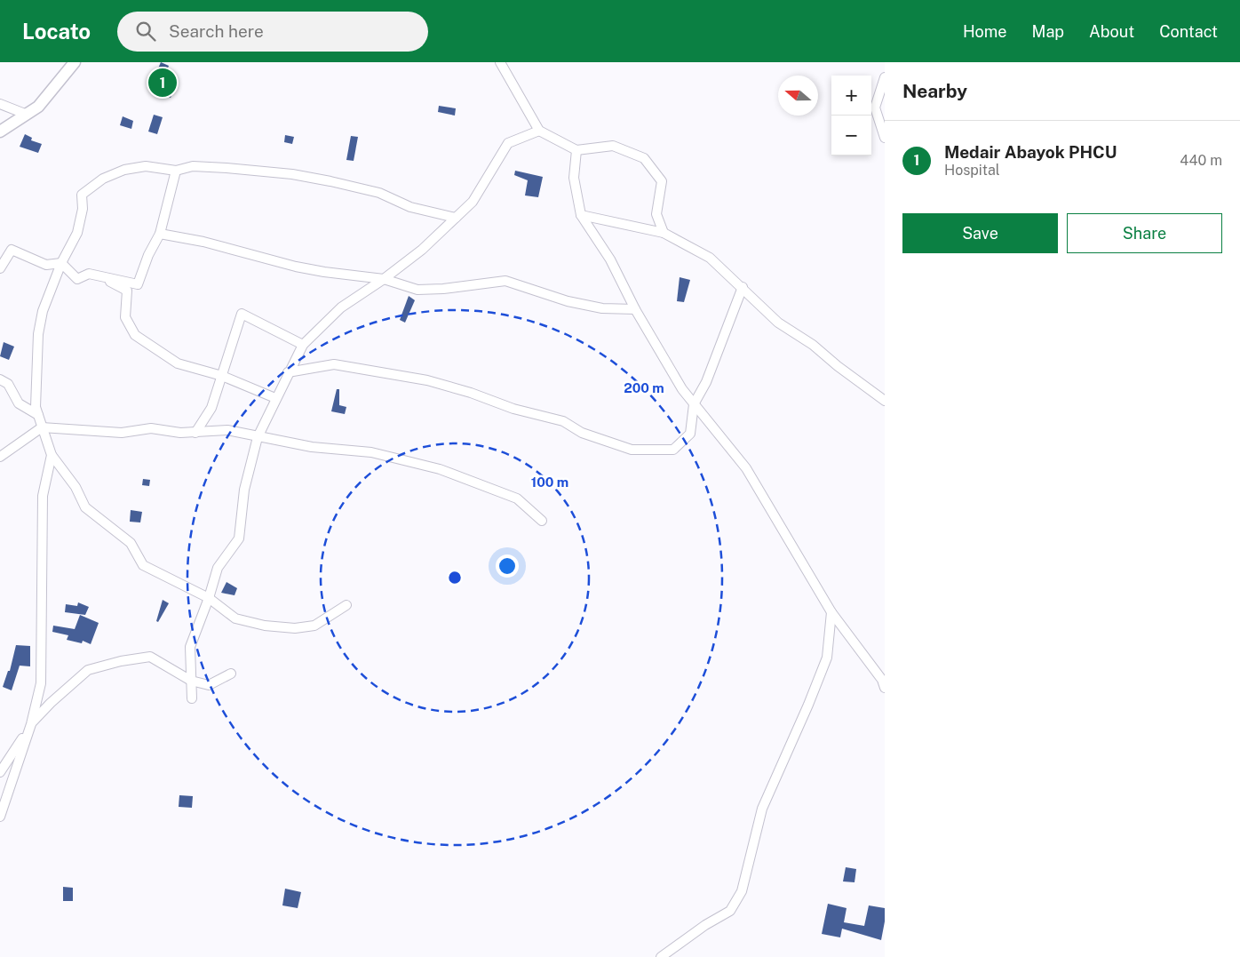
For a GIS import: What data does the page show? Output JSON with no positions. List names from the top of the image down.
{
  "north": "left",
  "page": {
    "header": "Locato",
    "search": "Search here",
    "nav": [
      "Home",
      "Map",
      "About",
      "Contact"
    ],
    "heading": "Nearby",
    "pins": "1",
    "map_buttons": ["+", "−"],
    "list": [
      {
        "mark": "1",
        "name": "Medair Abayok PHCU",
        "note": "Hospital",
        "value": "440 m"
      }
    ],
    "buttons": ["Save", "Share"]
  },
  "rings": ["200 m", "100 m"]
}
